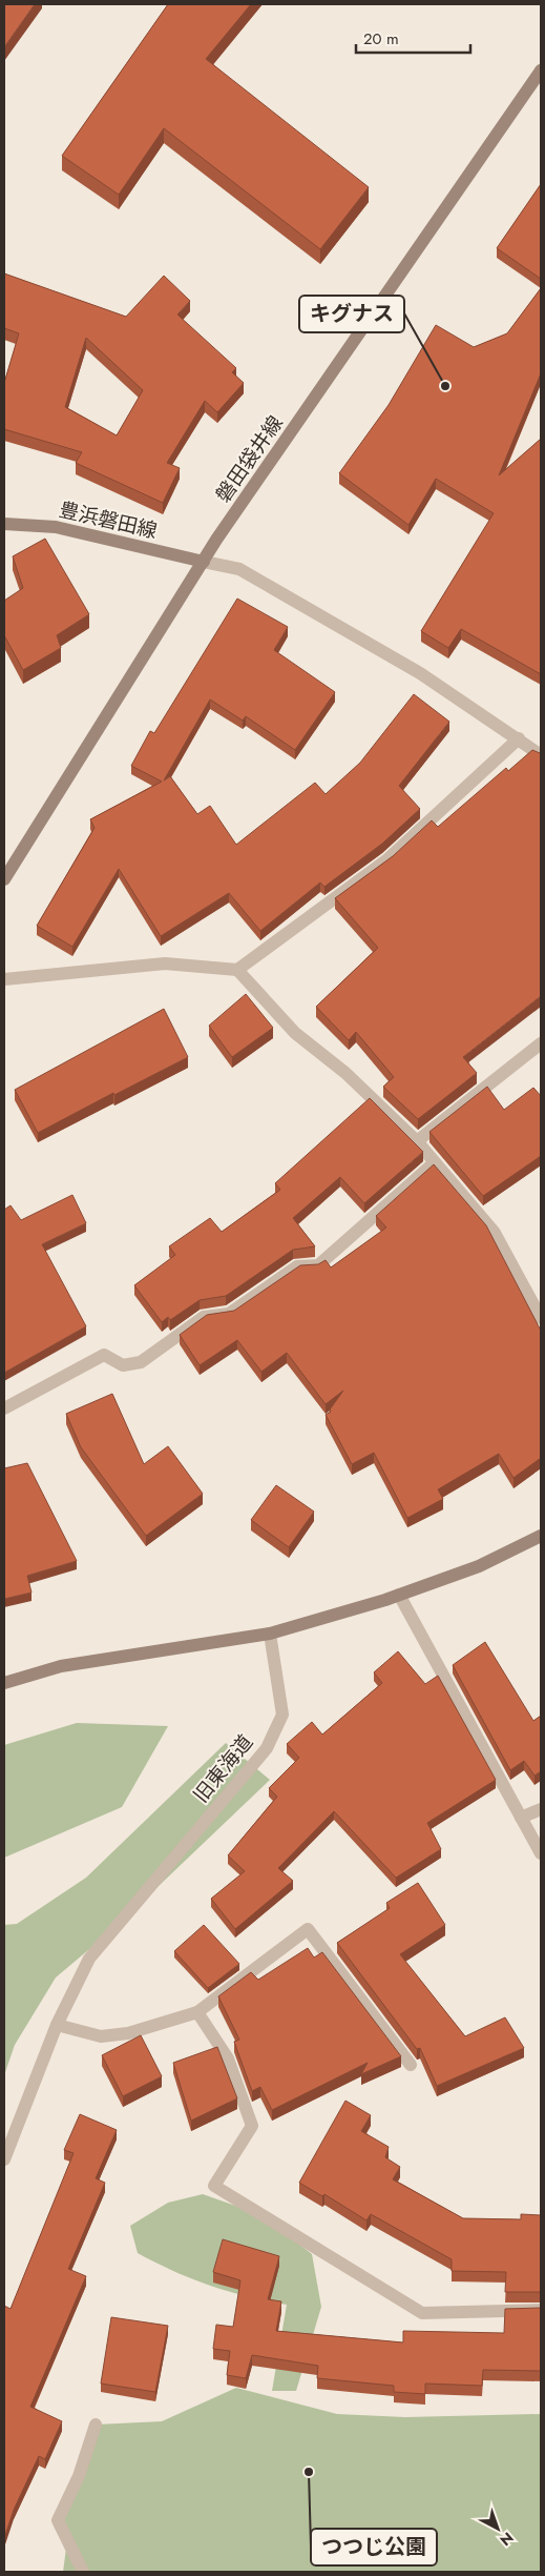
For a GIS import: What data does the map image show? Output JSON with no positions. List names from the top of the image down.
{
  "streets": {
    "main road": ["磐田袋井線", "豊浜磐田線"],
    "street": ["旧東海道"]
  },
  "crossings": [
    ["磐田袋井線", "豊浜磐田線"]
  ],
  "places": ["キグナス", "つつじ公園"],
  "scale_bar": "20 m",
  "north": "bottom right"
}
